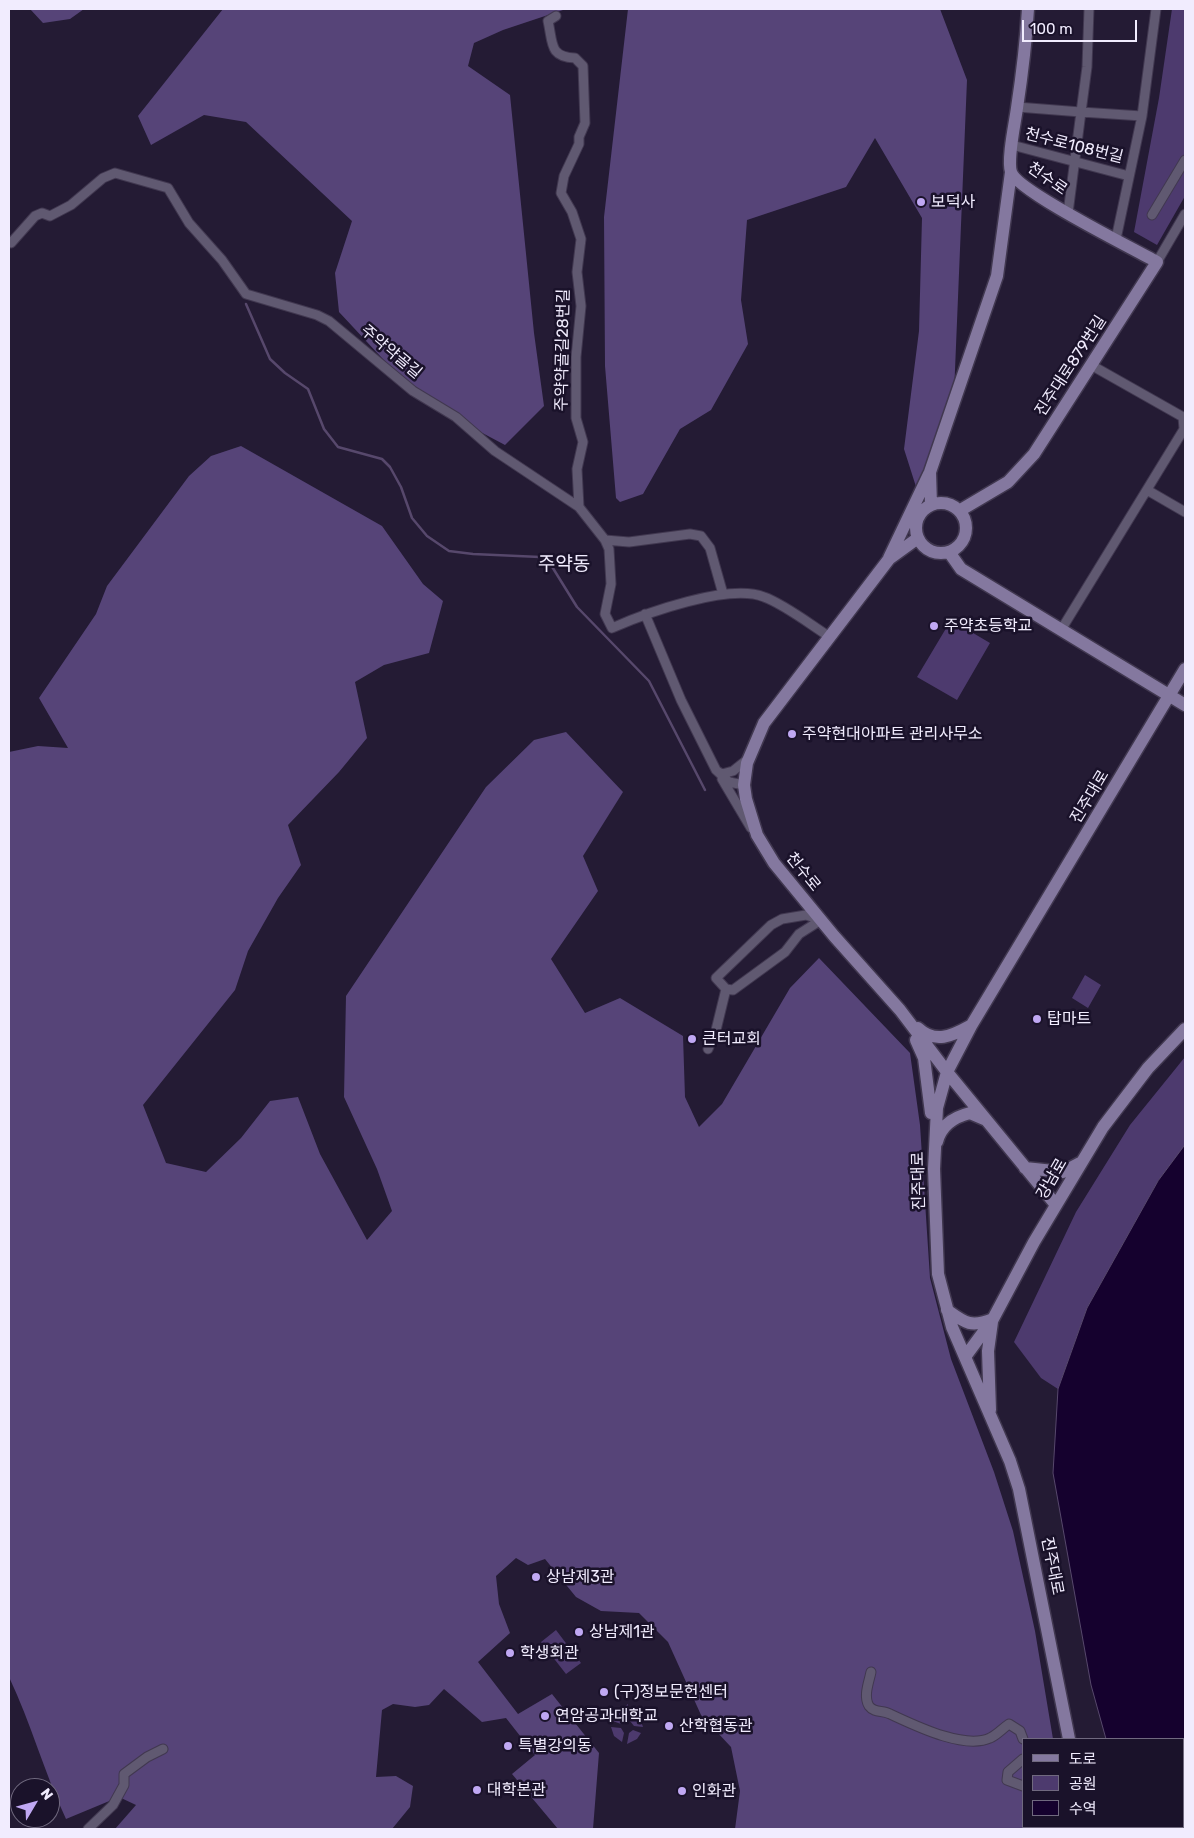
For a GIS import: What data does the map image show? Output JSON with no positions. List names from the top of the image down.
{
  "streets": {
    "street": [
      "천수로108번길",
      "천수로",
      "주약약골길28번길",
      "주약약골길",
      "진주대로879번길",
      "진주대로",
      "강남로"
    ]
  },
  "crossings": [
    ["천수로108번길", "천수로"],
    ["천수로", "진주대로879번길"],
    ["천수로", "진주대로"],
    ["천수로", "강남로"],
    ["주약약골길28번길", "주약약골길"],
    ["진주대로", "강남로"]
  ],
  "districts": ["주약동"],
  "places": [
    "보덕사",
    "주약초등학교",
    "주약현대아파트 관리사무소",
    "탑마트",
    "큰터교회",
    "상남제3관",
    "상남제1관",
    "학생회관",
    "(구)정보문헌센터",
    "연암공과대학교",
    "산학협동관",
    "특별강의동",
    "대학본관",
    "인화관"
  ],
  "legend": ["도로", "공원", "수역"],
  "scale_bar": "100 m",
  "north": "top right"
}
